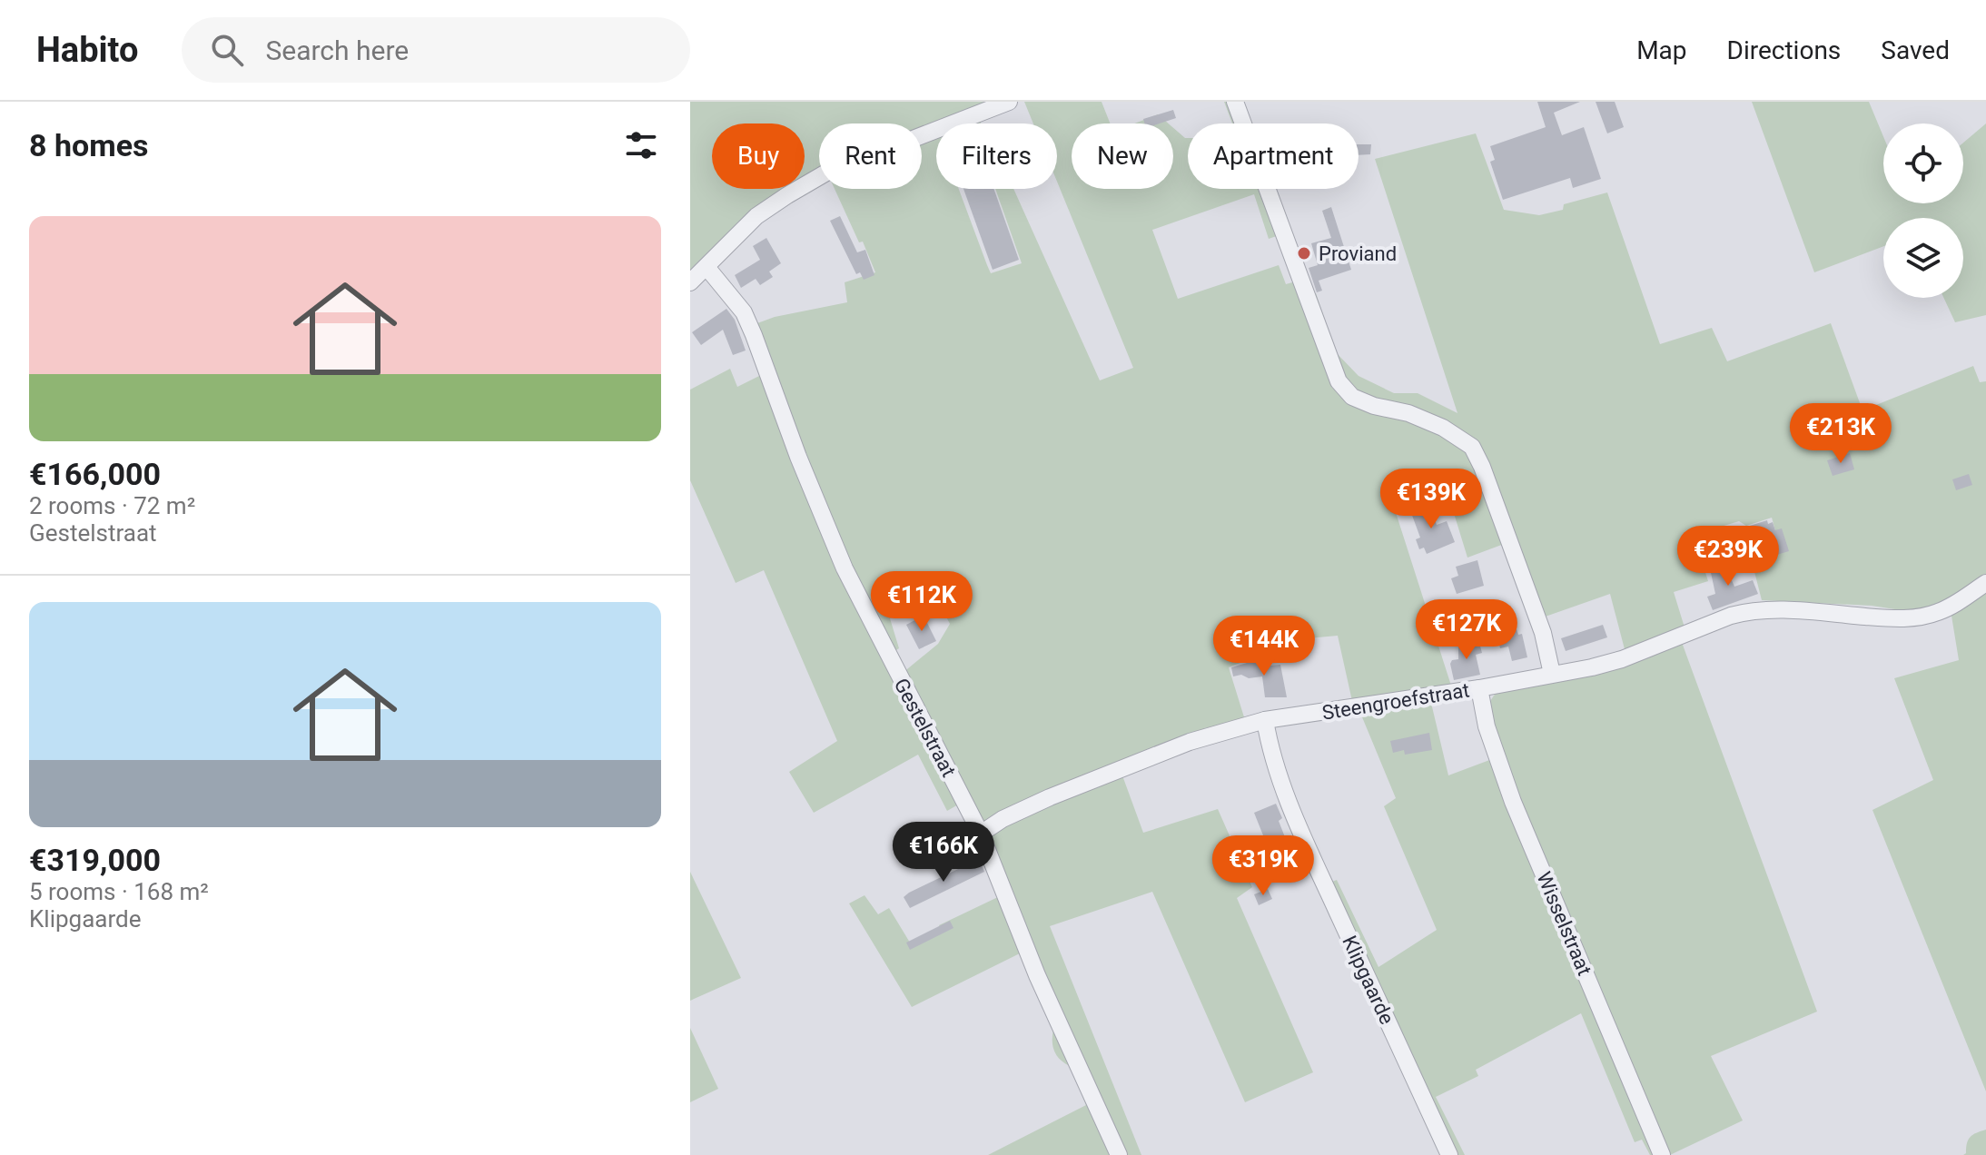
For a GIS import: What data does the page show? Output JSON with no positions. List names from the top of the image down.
{
  "streets": {
    "street": [
      "Steengroefstraat",
      "Gestelstraat",
      "Wisselstraat",
      "Klipgaarde"
    ]
  },
  "crossings": [
    ["Steengroefstraat", "Gestelstraat"],
    ["Steengroefstraat", "Wisselstraat"],
    ["Steengroefstraat", "Klipgaarde"]
  ],
  "places": ["Proviand"],
  "page": {
    "header": "Habito",
    "search": "Search here",
    "nav": ["Map", "Directions", "Saved"],
    "heading": "8 homes",
    "chip": [
      "Buy",
      "Rent",
      "Filters",
      "New",
      "Apartment"
    ],
    "list": [
      {
        "name": "€166,000",
        "note": "2 rooms · 72 m² · Gestelstraat"
      },
      {
        "name": "€319,000",
        "note": "5 rooms · 168 m² · Klipgaarde"
      }
    ],
    "price": [
      "€213K",
      "€139K",
      "€239K",
      "€112K",
      "€127K",
      "€144K",
      "€166K",
      "€319K"
    ]
  }
}
